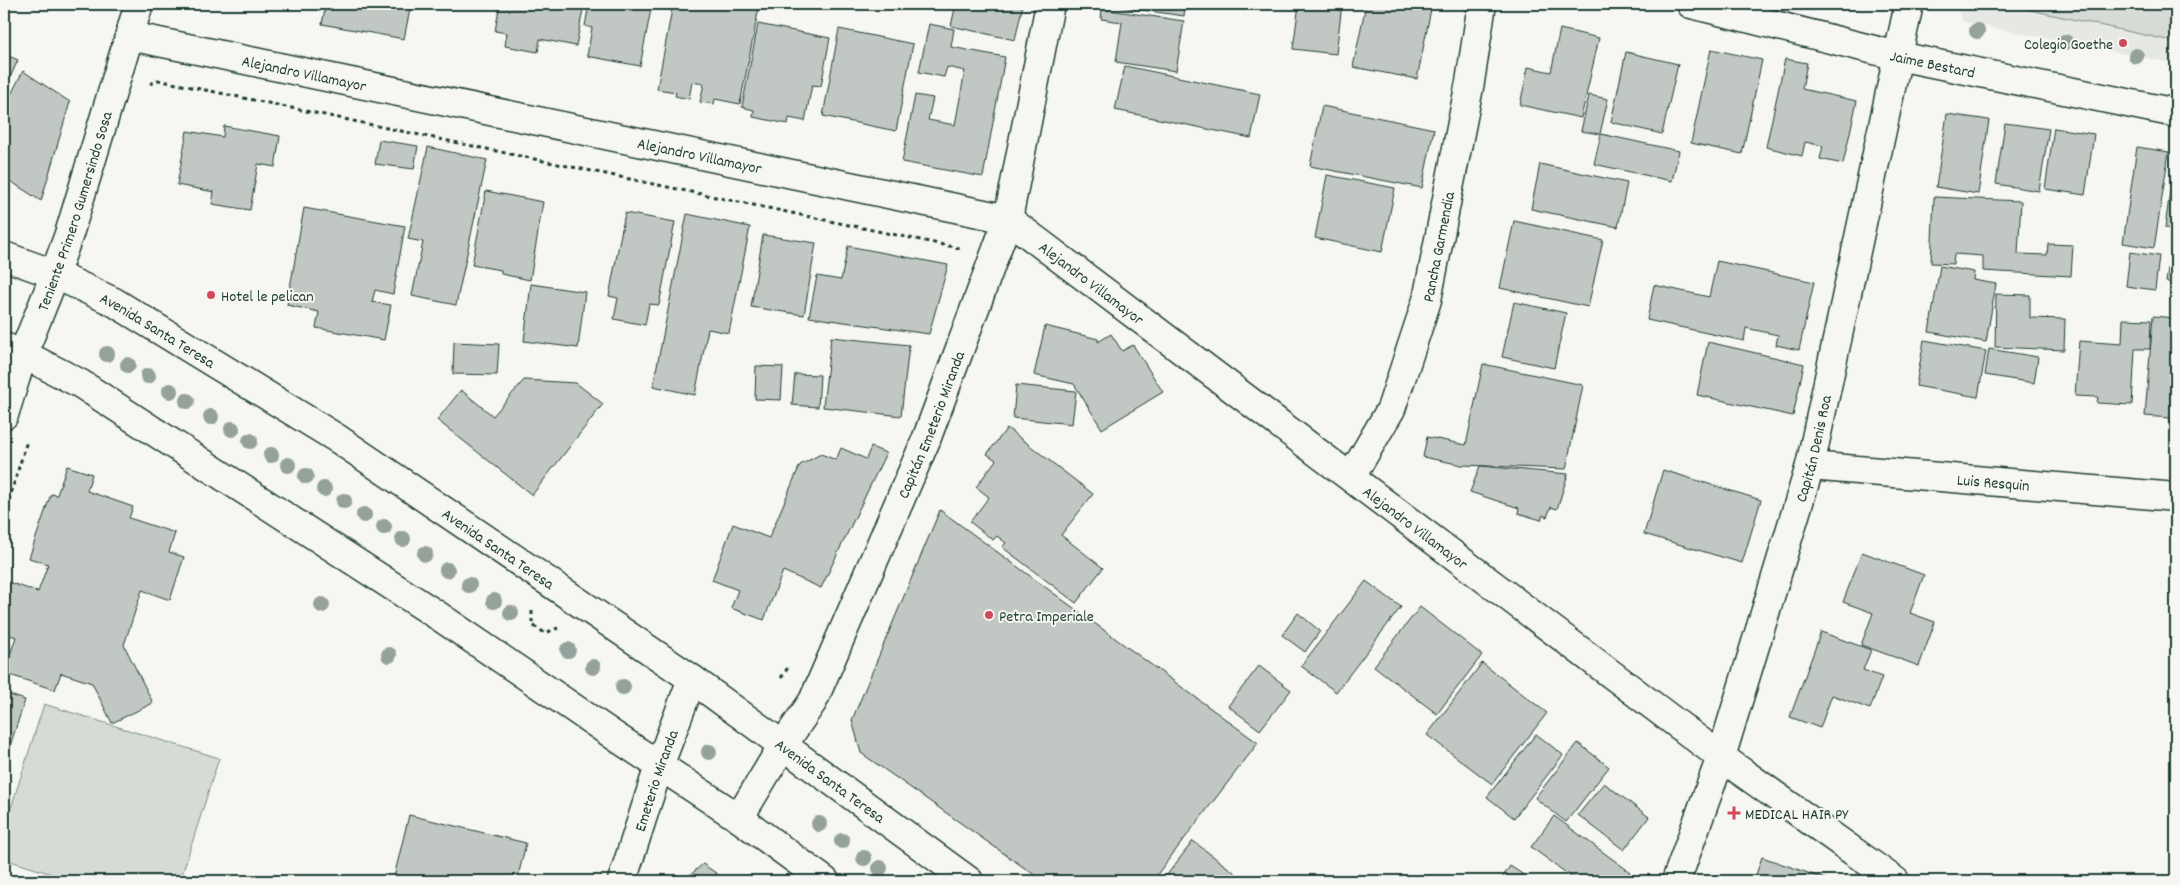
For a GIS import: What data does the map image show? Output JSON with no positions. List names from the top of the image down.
{
  "streets": {
    "street": [
      "Jaime Bestard",
      "Alejandro Villamayor",
      "Teniente Primero Gumersindo Sosa",
      "Pancha Garmendia",
      "Avenida Santa Teresa",
      "Capitán Emeterio Miranda",
      "Capitán Denis Roa",
      "Luis Resquin",
      "Emeterio Miranda"
    ]
  },
  "crossings": [
    ["Jaime Bestard", "Capitán Denis Roa"],
    ["Alejandro Villamayor", "Teniente Primero Gumersindo Sosa"],
    ["Alejandro Villamayor", "Pancha Garmendia"],
    ["Alejandro Villamayor", "Capitán Emeterio Miranda"],
    ["Alejandro Villamayor", "Capitán Denis Roa"],
    ["Teniente Primero Gumersindo Sosa", "Avenida Santa Teresa"],
    ["Avenida Santa Teresa", "Capitán Emeterio Miranda"],
    ["Avenida Santa Teresa", "Emeterio Miranda"],
    ["Capitán Denis Roa", "Luis Resquin"]
  ],
  "places": {
    "other": ["Colegio Goethe", "Hotel le pelican", "Petra Imperiale"],
    "health": ["MEDICAL HAIR PY"]
  }
}
